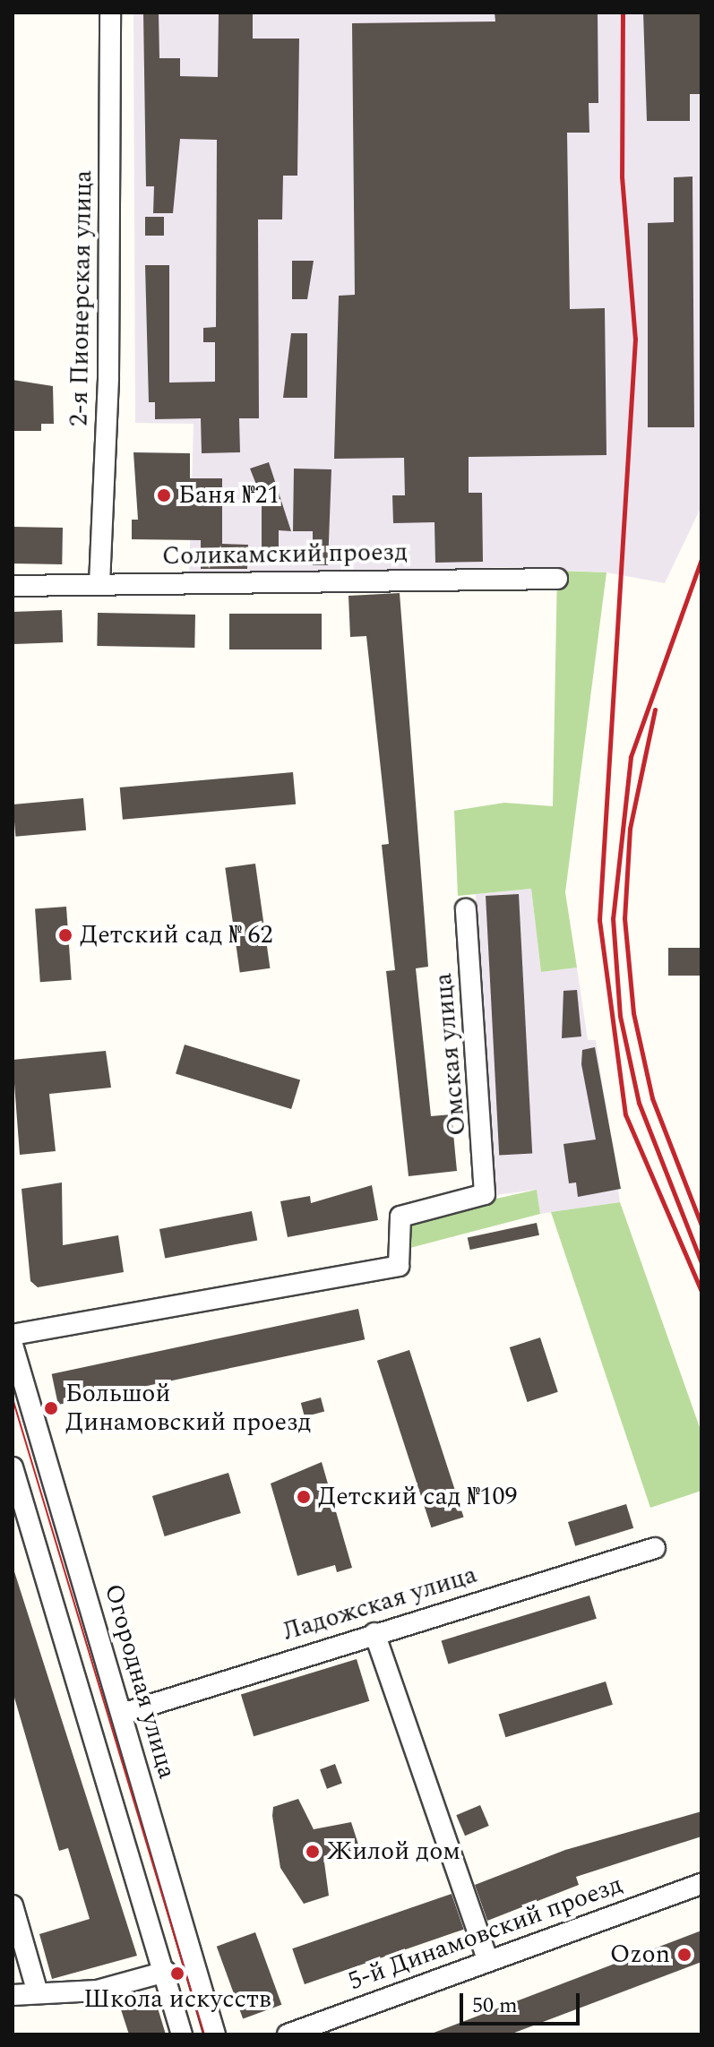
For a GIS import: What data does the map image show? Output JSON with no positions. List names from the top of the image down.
{
  "streets": {
    "street": [
      "2-я Пионерская улица",
      "Соликамский проезд",
      "Омская улица",
      "Ладожская улица",
      "Огородная улица",
      "5-й Динамовский проезд"
    ]
  },
  "crossings": [
    ["2-я Пионерская улица", "Соликамский проезд"],
    ["Ладожская улица", "Огородная улица"]
  ],
  "places": [
    "Баня №21",
    "Детский сад № 62",
    "Большой Динамовский проезд",
    "Детский сад №109",
    "Жилой дом",
    "Ozon",
    "Школа искусств"
  ],
  "scale_bar": "50 m"
}
